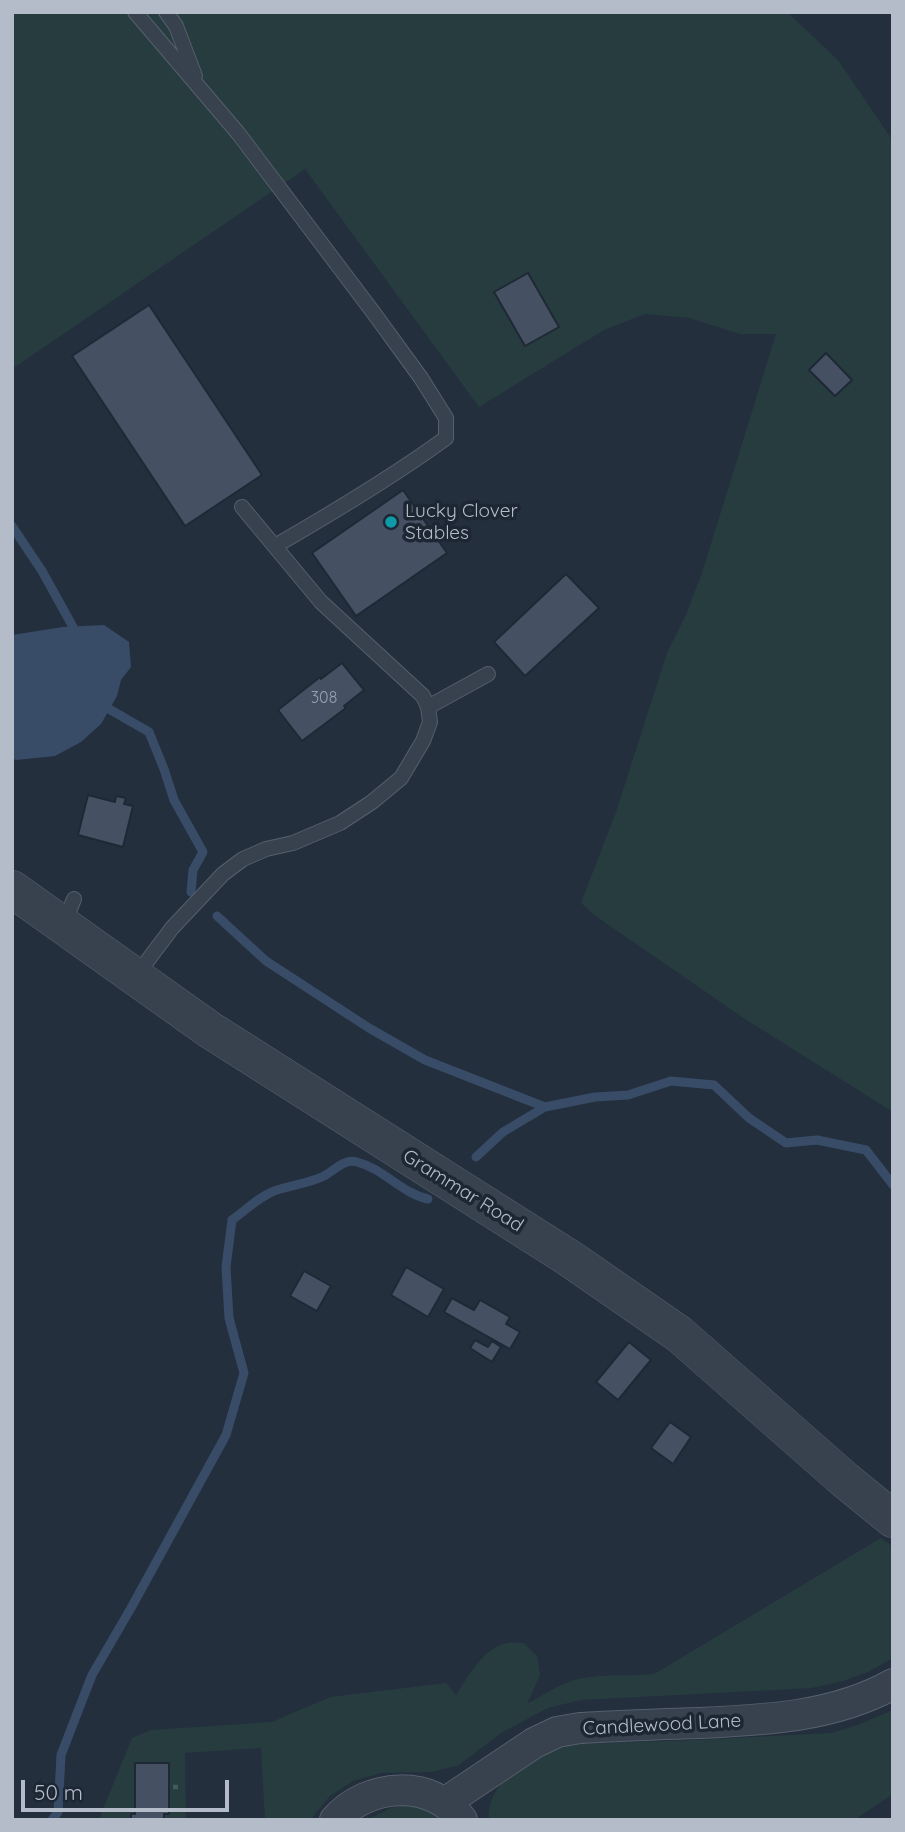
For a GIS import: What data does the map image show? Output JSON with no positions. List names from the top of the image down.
{
  "streets": {
    "street": ["Grammar Road", "Candlewood Lane"]
  },
  "places": ["Lucky Clover Stables"],
  "house_numbers": ["308"],
  "scale_bar": "50 m"
}
